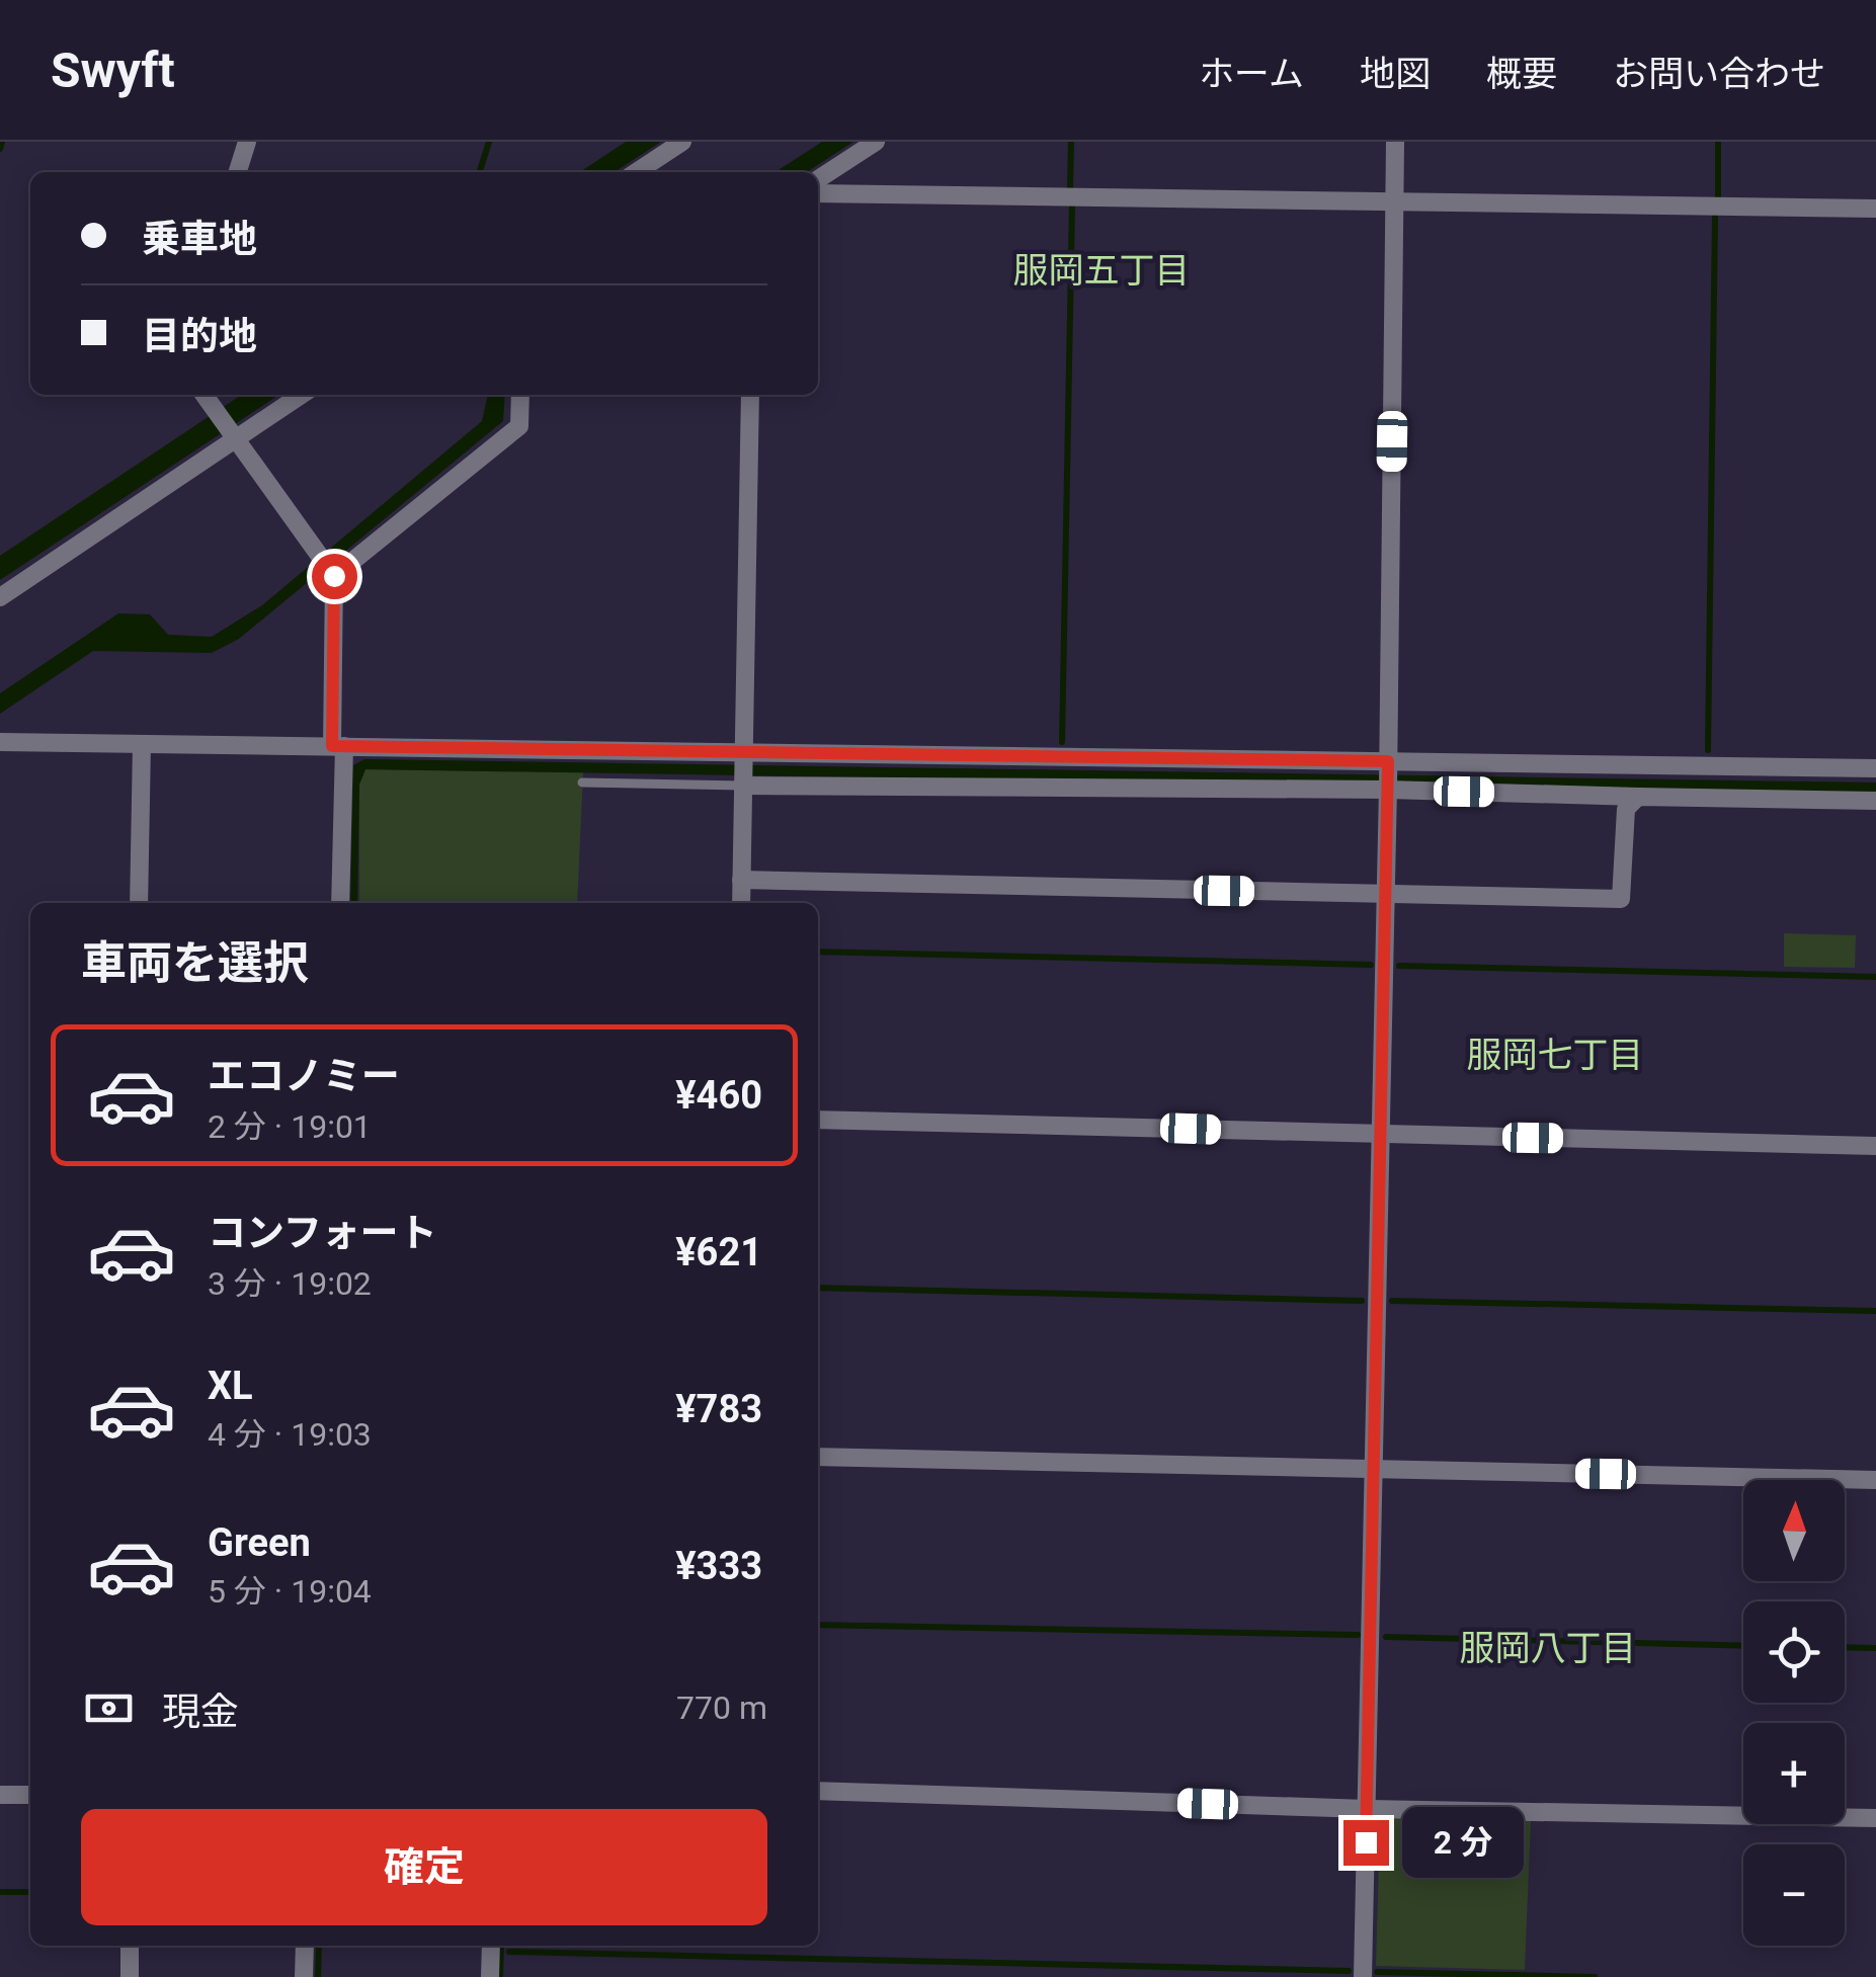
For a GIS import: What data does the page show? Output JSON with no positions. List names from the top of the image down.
{
  "districts": ["服岡五丁目", "服岡七丁目", "服岡八丁目"],
  "north": "top",
  "page": {
    "header": "Swyft",
    "nav": [
      "ホーム",
      "地図",
      "概要",
      "お問い合わせ"
    ],
    "banner": ["乗車地", "目的地"],
    "heading": "車両を選択",
    "list": [
      {
        "name": "エコノミー",
        "note": "2 分 · 19:01",
        "value": "¥460"
      },
      {
        "name": "コンフォート",
        "note": "3 分 · 19:02",
        "value": "¥621"
      },
      {
        "name": "XL",
        "note": "4 分 · 19:03",
        "value": "¥783"
      },
      {
        "name": "Green",
        "note": "5 分 · 19:04",
        "value": "¥333"
      }
    ],
    "map_buttons": ["+", "−"],
    "pay": ["現金", "770 m"],
    "buttons": "確定",
    "bubble": "2 分"
  }
}
